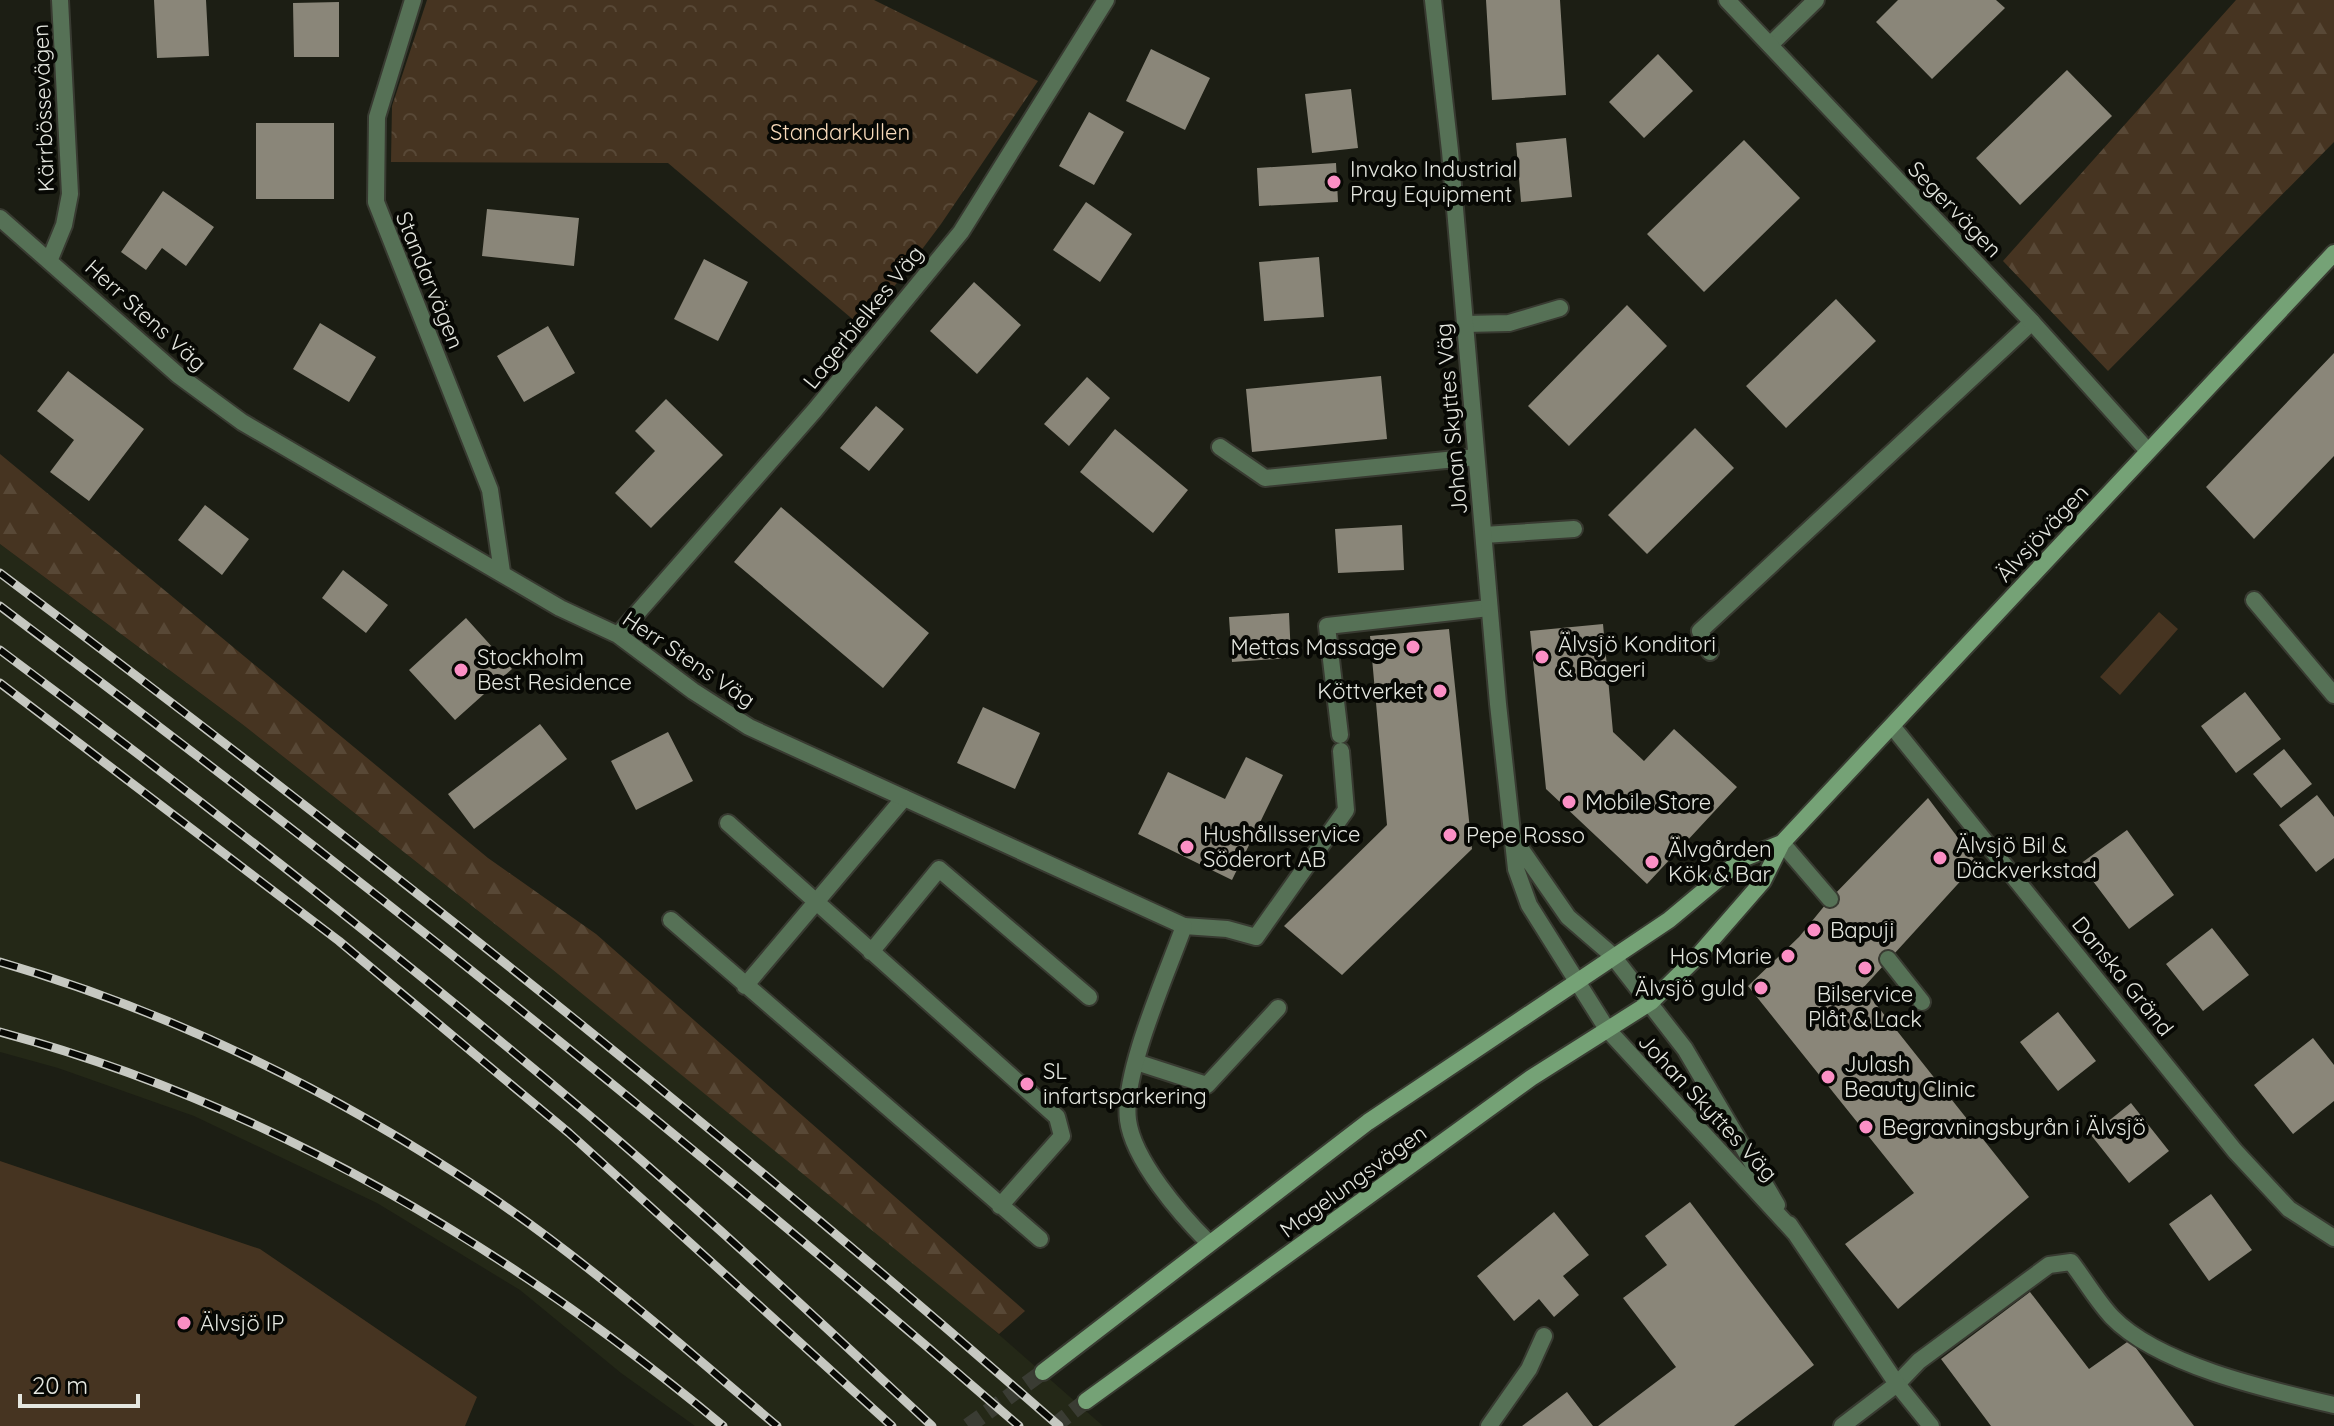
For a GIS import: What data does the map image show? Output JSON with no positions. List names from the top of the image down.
{
  "streets": {
    "main road": ["Älvsjövägen", "Magelungsvägen"],
    "street": [
      "Kärrbössevägen",
      "Segervägen",
      "Standarvägen",
      "Herr Stens Väg",
      "Lagerbielkes Väg",
      "Johan Skyttes Väg",
      "Danska Gränd"
    ]
  },
  "crossings": [
    ["Kärrbössevägen", "Herr Stens Väg"],
    ["Segervägen", "Älvsjövägen"],
    ["Standarvägen", "Herr Stens Väg"],
    ["Herr Stens Väg", "Lagerbielkes Väg"],
    ["Johan Skyttes Väg", "Älvsjövägen"],
    ["Johan Skyttes Väg", "Magelungsvägen"],
    ["Älvsjövägen", "Danska Gränd"],
    ["Älvsjövägen", "Magelungsvägen"]
  ],
  "parks": ["Standarkullen"],
  "places": [
    "Invako Industrial Pray Equipment",
    "Mettas Massage",
    "Älvsjö Konditori & Bageri",
    "Stockholm Best Residence",
    "Köttverket",
    "Mobile Store",
    "Pepe Rosso",
    "Hushållsservice Söderort AB",
    "Älvsjö Bil & Däckverkstad",
    "Älvgården Kök & Bar",
    "Bapuji",
    "Hos Marie",
    "Bilservice Plåt & Lack",
    "Älvsjö guld",
    "Julash Beauty Clinic",
    "SL infartsparkering",
    "Begravningsbyrån i Älvsjö",
    "Älvsjö IP"
  ],
  "scale_bar": "20 m"
}
